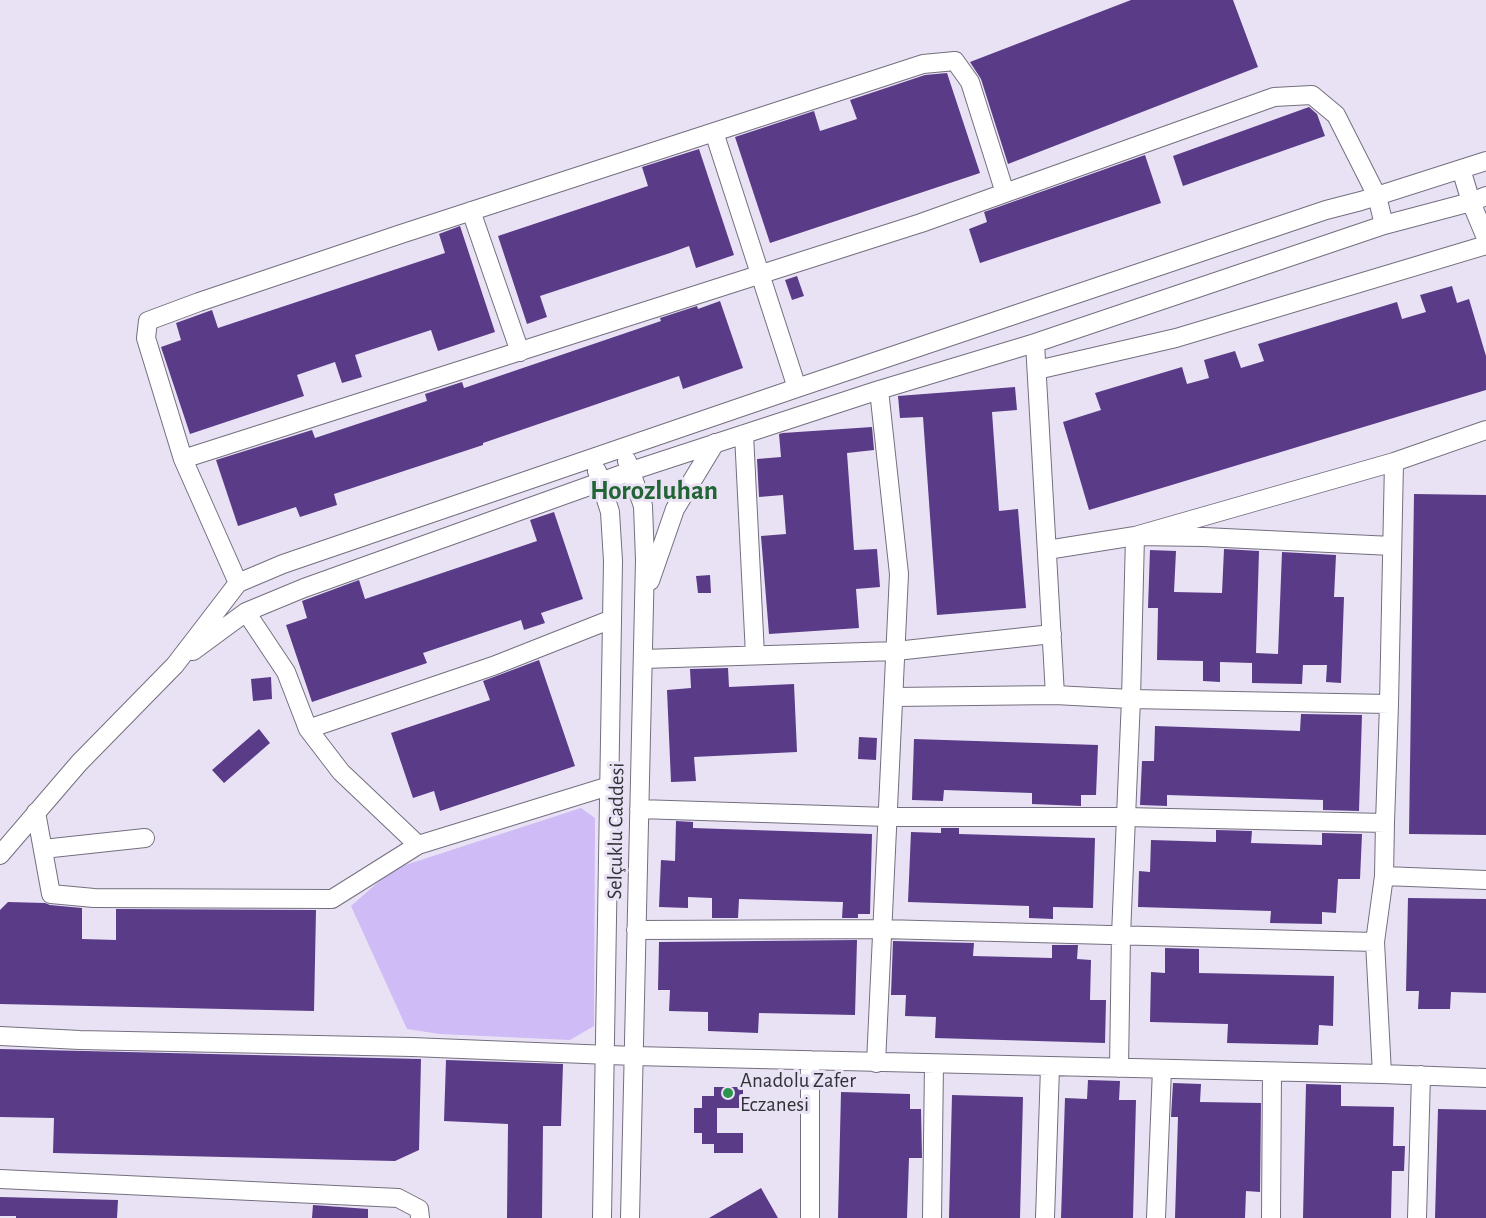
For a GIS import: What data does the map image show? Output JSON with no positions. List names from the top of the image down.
{
  "streets": {
    "street": ["Selçuklu Caddesi"]
  },
  "districts": ["Horozluhan"],
  "places": ["Anadolu Zafer Eczanesi"]
}
